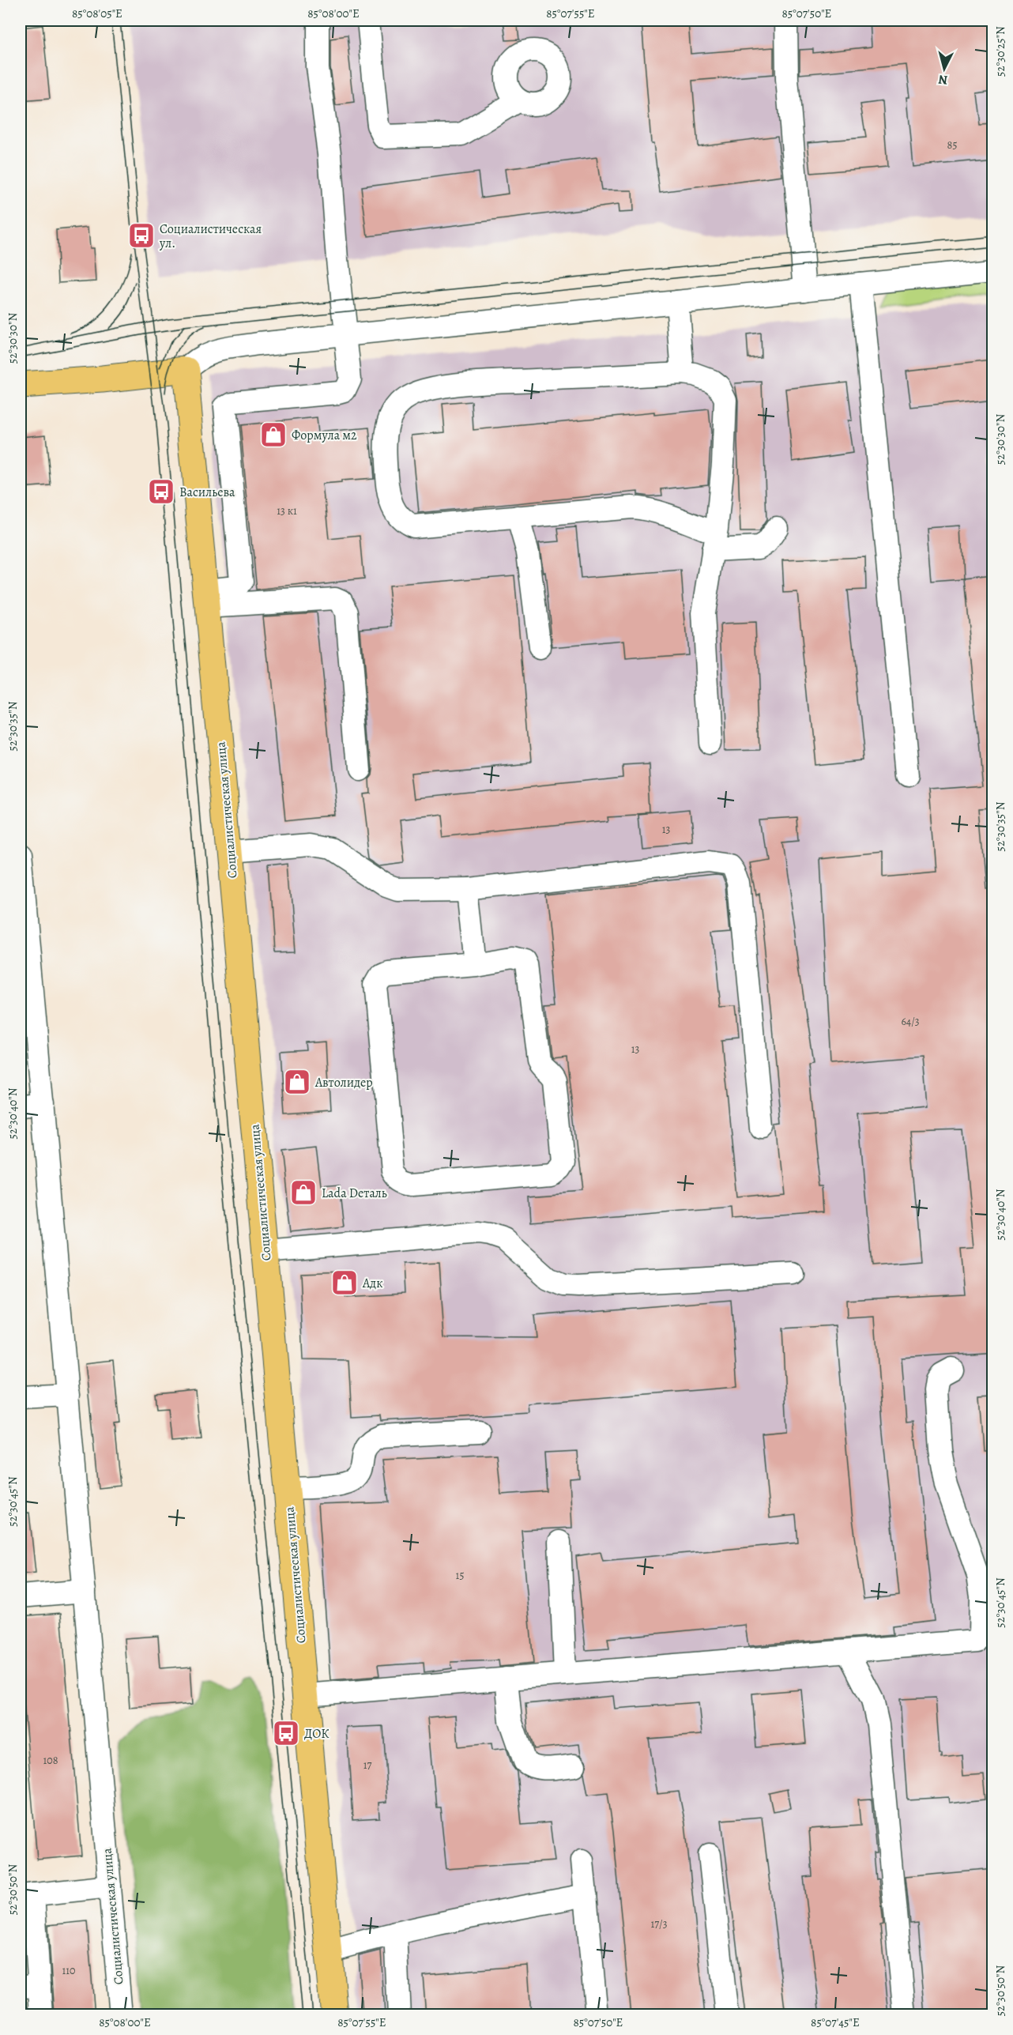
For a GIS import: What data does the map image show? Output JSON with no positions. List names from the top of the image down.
{
  "streets": {
    "main road": ["Социалистическая улица"]
  },
  "places": {
    "bus stop": ["Социалистическая ул.", "Васильева", "ДОК"],
    "shop": [
      "Формула м2",
      "Автолидер",
      "Lada Dеталь",
      "Адк"
    ]
  },
  "house_numbers": [
    "85",
    "13 к1",
    "13",
    "64/3",
    "13",
    "15",
    "108",
    "17",
    "17/3",
    "110"
  ],
  "north": "bottom",
  "coordinates": [
    "85°08'05\"E",
    "85°08'00\"E",
    "85°07'55\"E",
    "85°07'50\"E",
    "52°30'25\"N",
    "52°30'30\"N",
    "52°30'35\"N",
    "52°30'40\"N",
    "52°30'45\"N",
    "52°30'50\"N",
    "85°07'45\"E"
  ]
}
